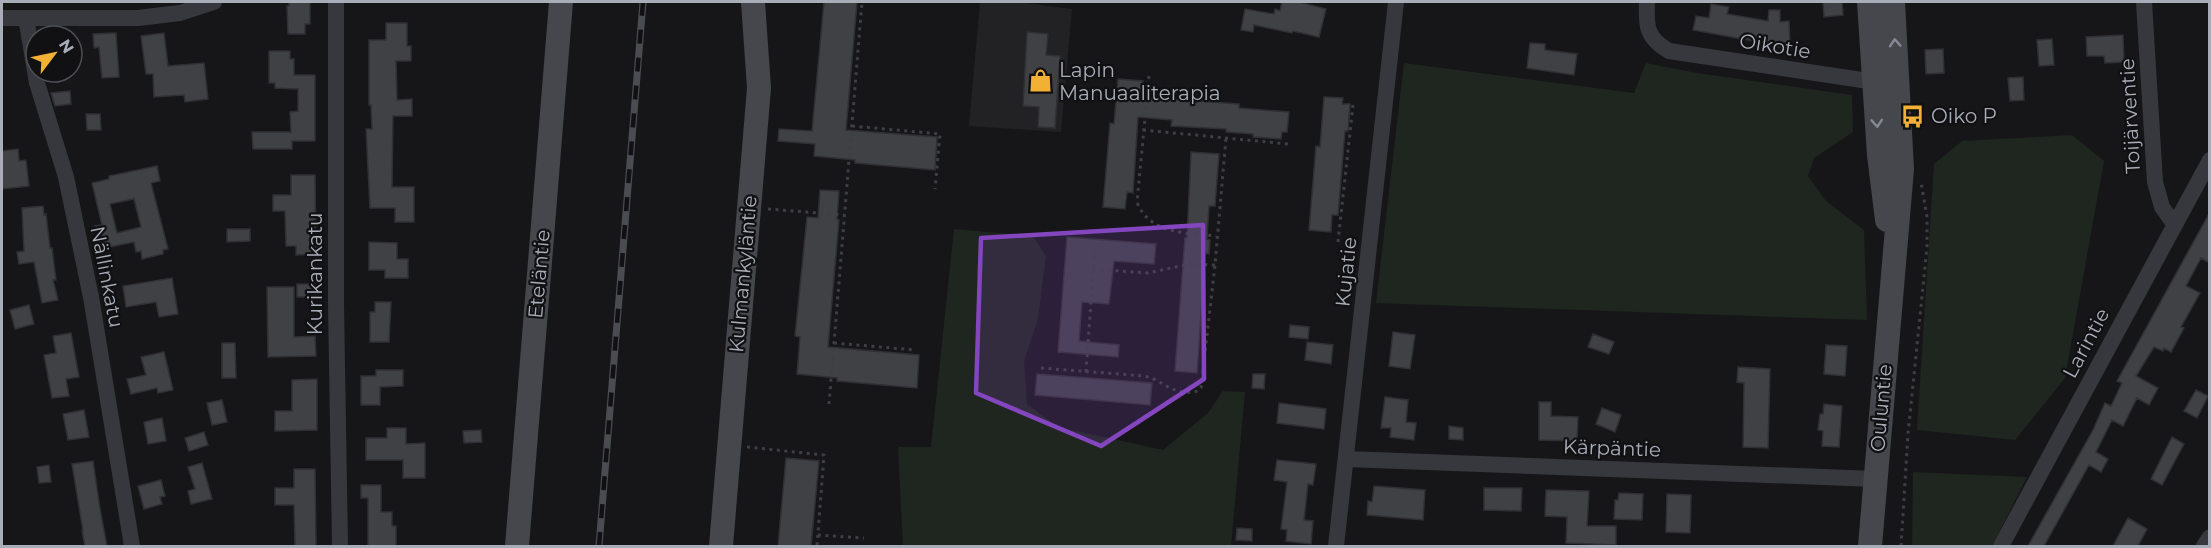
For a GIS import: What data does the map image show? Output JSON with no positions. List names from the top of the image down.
{
  "streets": {
    "main road": ["Eteläntie", "Kulmankyläntie", "Ouluntie"],
    "street": [
      "Oikotie",
      "Toijärventie",
      "Kujatie",
      "Kurikankatu",
      "Nällinkatu",
      "Larintie",
      "Kärpäntie"
    ]
  },
  "crossings": [
    ["Oikotie", "Ouluntie"],
    ["Toijärventie", "Larintie"],
    ["Kujatie", "Kärpäntie"],
    ["Ouluntie", "Kärpäntie"]
  ],
  "places": {
    "shop": ["Lapin Manuaaliterapia"],
    "bus stop": ["Oiko P"]
  },
  "north": "top right"
}
